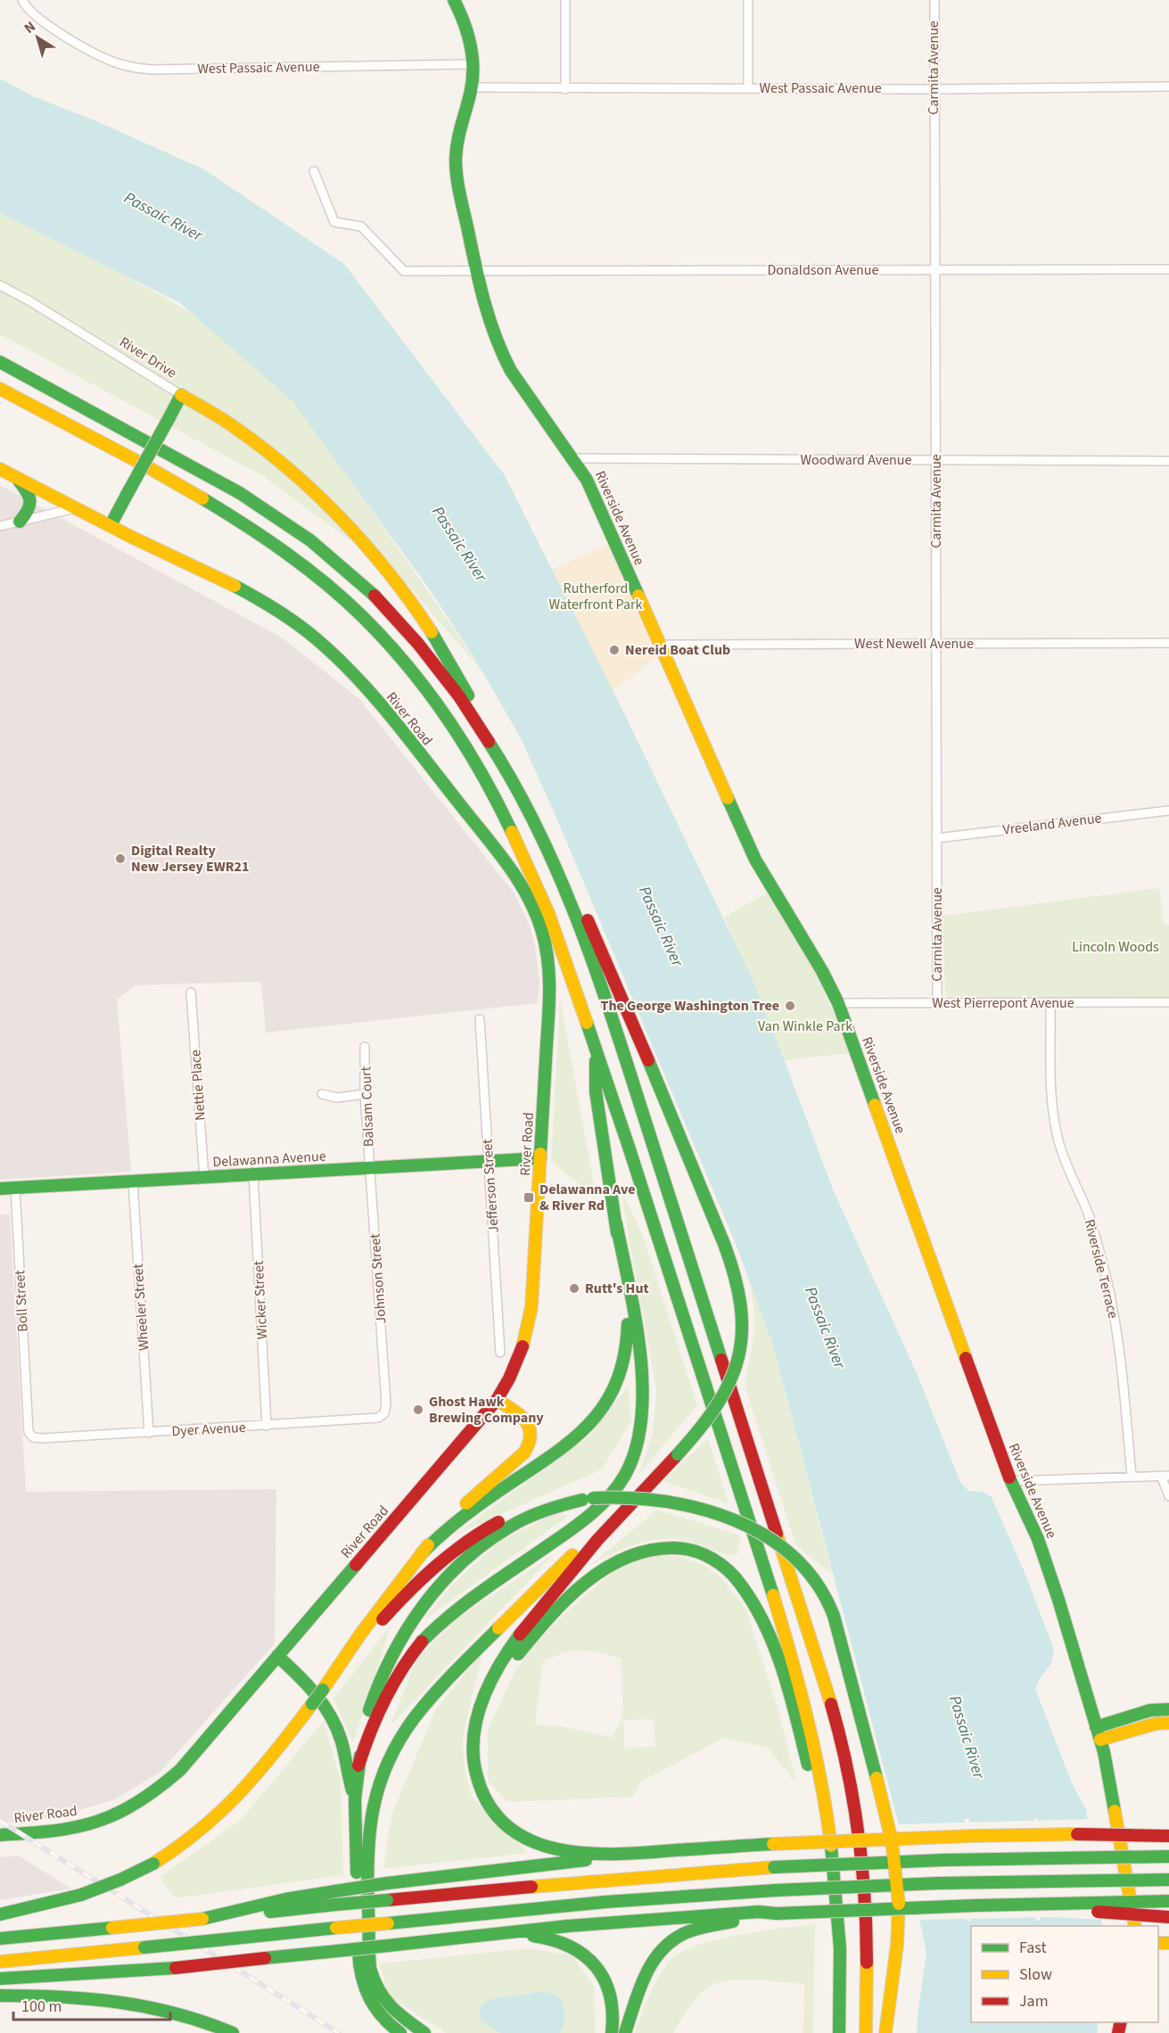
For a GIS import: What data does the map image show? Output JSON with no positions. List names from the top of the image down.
{
  "streets": {
    "main road": [
      "River Drive",
      "Riverside Avenue",
      "River Road",
      "Delawanna Avenue"
    ],
    "street": [
      "West Passaic Avenue",
      "Carmita Avenue",
      "Donaldson Avenue",
      "Woodward Avenue",
      "West Newell Avenue",
      "Vreeland Avenue",
      "West Pierrepont Avenue",
      "Nettie Place",
      "Balsam Court",
      "Jefferson Street",
      "Riverside Terrace",
      "Johnson Street",
      "Wicker Street",
      "Boll Street",
      "Wheeler Street",
      "Dyer Avenue"
    ]
  },
  "crossings": [
    ["West Passaic Avenue", "Carmita Avenue"],
    ["West Passaic Avenue", "Riverside Avenue"],
    ["Carmita Avenue", "Donaldson Avenue"],
    ["Carmita Avenue", "Woodward Avenue"],
    ["Carmita Avenue", "West Newell Avenue"],
    ["Carmita Avenue", "Vreeland Avenue"],
    ["Carmita Avenue", "West Pierrepont Avenue"],
    ["Donaldson Avenue", "Riverside Avenue"],
    ["River Drive", "River Road"],
    ["Woodward Avenue", "Riverside Avenue"],
    ["Riverside Avenue", "West Newell Avenue"],
    ["Riverside Avenue", "West Pierrepont Avenue"],
    ["River Road", "Delawanna Avenue"],
    ["West Pierrepont Avenue", "Riverside Terrace"],
    ["Nettie Place", "Delawanna Avenue"],
    ["Balsam Court", "Delawanna Avenue"],
    ["Balsam Court", "Johnson Street"],
    ["Delawanna Avenue", "Jefferson Street"],
    ["Delawanna Avenue", "Johnson Street"],
    ["Delawanna Avenue", "Wicker Street"],
    ["Delawanna Avenue", "Boll Street"],
    ["Delawanna Avenue", "Wheeler Street"],
    ["Johnson Street", "Dyer Avenue"],
    ["Wicker Street", "Dyer Avenue"],
    ["Boll Street", "Dyer Avenue"],
    ["Wheeler Street", "Dyer Avenue"]
  ],
  "water": ["Passaic River"],
  "parks": ["Rutherford Waterfront Park", "Lincoln Woods", "Van Winkle Park"],
  "places": {
    "other": [
      "Nereid Boat Club",
      "Digital Realty New Jersey EWR21",
      "The George Washington Tree",
      "Rutt's Hut",
      "Ghost Hawk Brewing Company"
    ],
    "transit": ["Delawanna Ave & River Rd"]
  },
  "legend": ["Fast", "Slow", "Jam"],
  "scale_bar": "100 m",
  "north": "top left"
}
